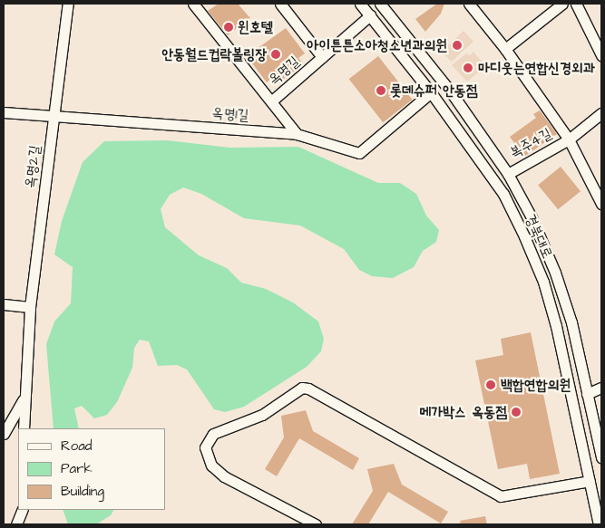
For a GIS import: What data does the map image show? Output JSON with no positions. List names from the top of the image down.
{
  "streets": {
    "street": [
      "옥명길",
      "옥명1길",
      "복주4길",
      "옥명2길",
      "경북대로"
    ]
  },
  "crossings": [
    ["옥명길", "경북대로"],
    ["옥명1길", "옥명2길"],
    ["옥명1길", "경북대로"],
    ["복주4길", "경북대로"]
  ],
  "places": [
    "윈호텔",
    "아이튼튼소아청소년과의원",
    "안동월드컵락볼링장",
    "마디웃는연합신경외과",
    "롯데슈퍼 안동점",
    "백합연합의원",
    "메가박스 옥동점"
  ],
  "legend": ["Road", "Park", "Building"]
}
